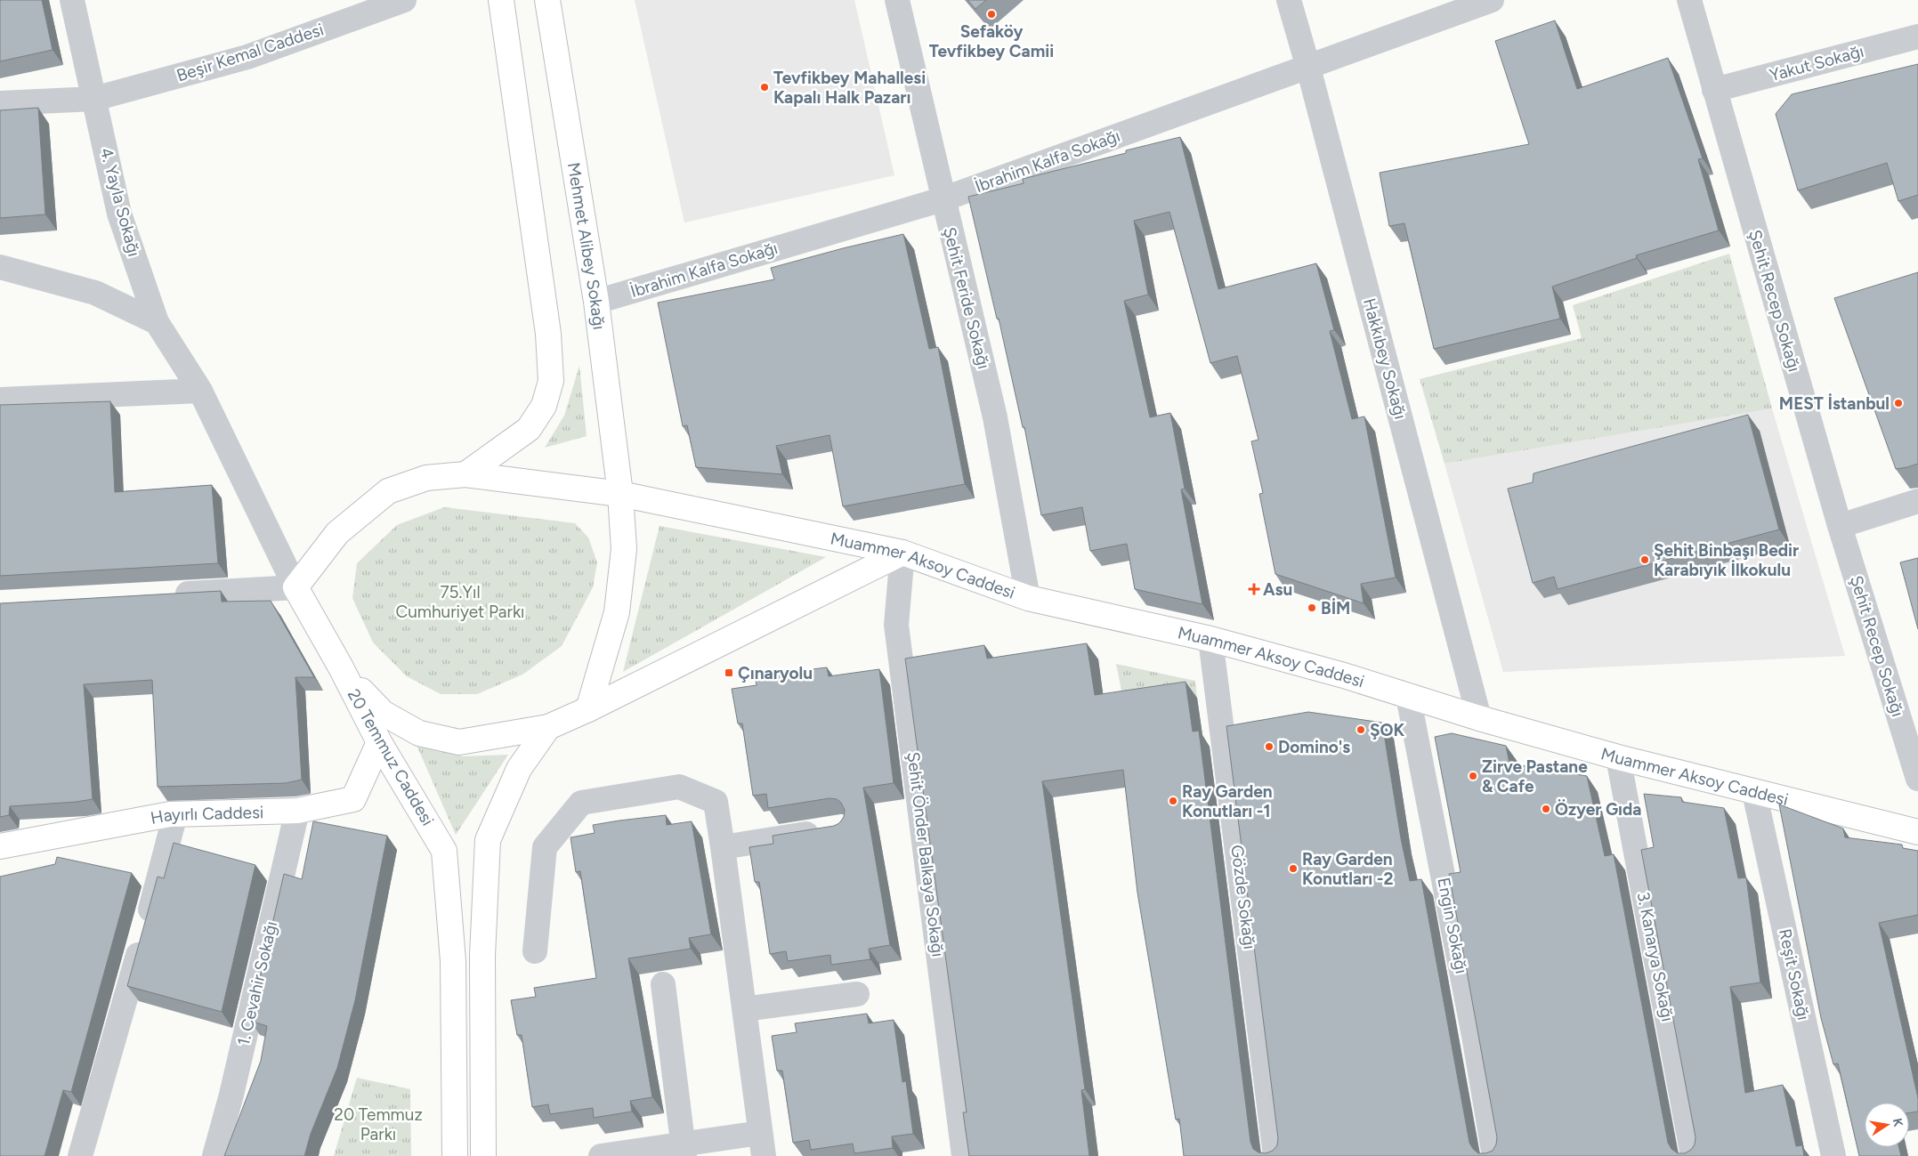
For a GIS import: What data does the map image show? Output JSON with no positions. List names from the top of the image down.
{
  "streets": {
    "main road": [
      "Mehmet Alibey Sokağı",
      "Muammer Aksoy Caddesi",
      "20 Temmuz Caddesi",
      "Hayırlı Caddesi"
    ],
    "street": [
      "Beşir Kemal Caddesi",
      "Yakut Sokağı",
      "İbrahim Kalfa Sokağı",
      "4. Yayla Sokağı",
      "Şehit Feride Sokağı",
      "Şehit Recep Sokağı",
      "Hakkıbey Sokağı",
      "Şehit Önder Balkaya Sokağı",
      "Gözde Sokağı",
      "Engin Sokağı",
      "3. Kanarya Sokağı",
      "Reşit Sokağı",
      "1. Cevahir Sokağı"
    ]
  },
  "crossings": [
    ["Beşir Kemal Caddesi", "4. Yayla Sokağı"],
    ["Yakut Sokağı", "Şehit Recep Sokağı"],
    ["İbrahim Kalfa Sokağı", "Mehmet Alibey Sokağı"],
    ["İbrahim Kalfa Sokağı", "Şehit Feride Sokağı"],
    ["İbrahim Kalfa Sokağı", "Hakkıbey Sokağı"],
    ["4. Yayla Sokağı", "20 Temmuz Caddesi"],
    ["Mehmet Alibey Sokağı", "Muammer Aksoy Caddesi"],
    ["Şehit Feride Sokağı", "Muammer Aksoy Caddesi"],
    ["Hakkıbey Sokağı", "Muammer Aksoy Caddesi"],
    ["Muammer Aksoy Caddesi", "20 Temmuz Caddesi"],
    ["Muammer Aksoy Caddesi", "Şehit Önder Balkaya Sokağı"],
    ["Muammer Aksoy Caddesi", "Gözde Sokağı"],
    ["Muammer Aksoy Caddesi", "Engin Sokağı"],
    ["Muammer Aksoy Caddesi", "3. Kanarya Sokağı"],
    ["Muammer Aksoy Caddesi", "Reşit Sokağı"],
    ["20 Temmuz Caddesi", "Hayırlı Caddesi"],
    ["Hayırlı Caddesi", "1. Cevahir Sokağı"]
  ],
  "parks": ["75.Yıl Cumhuriyet Parkı", "20 Temmuz Parkı"],
  "places": {
    "other": [
      "Sefaköy Tevfikbey Camii",
      "Tevfikbey Mahallesi Kapalı Halk Pazarı",
      "MEST İstanbul",
      "Şehit Binbaşı Bedir Karabıyık İlkokulu",
      "BİM",
      "ŞOK",
      "Domino's",
      "Zirve Pastane & Cafe",
      "Ray Garden Konutları -1",
      "Özyer Gıda",
      "Ray Garden Konutları -2"
    ],
    "health": ["Asu"],
    "transit": ["Çınaryolu"]
  },
  "north": "right"
}
